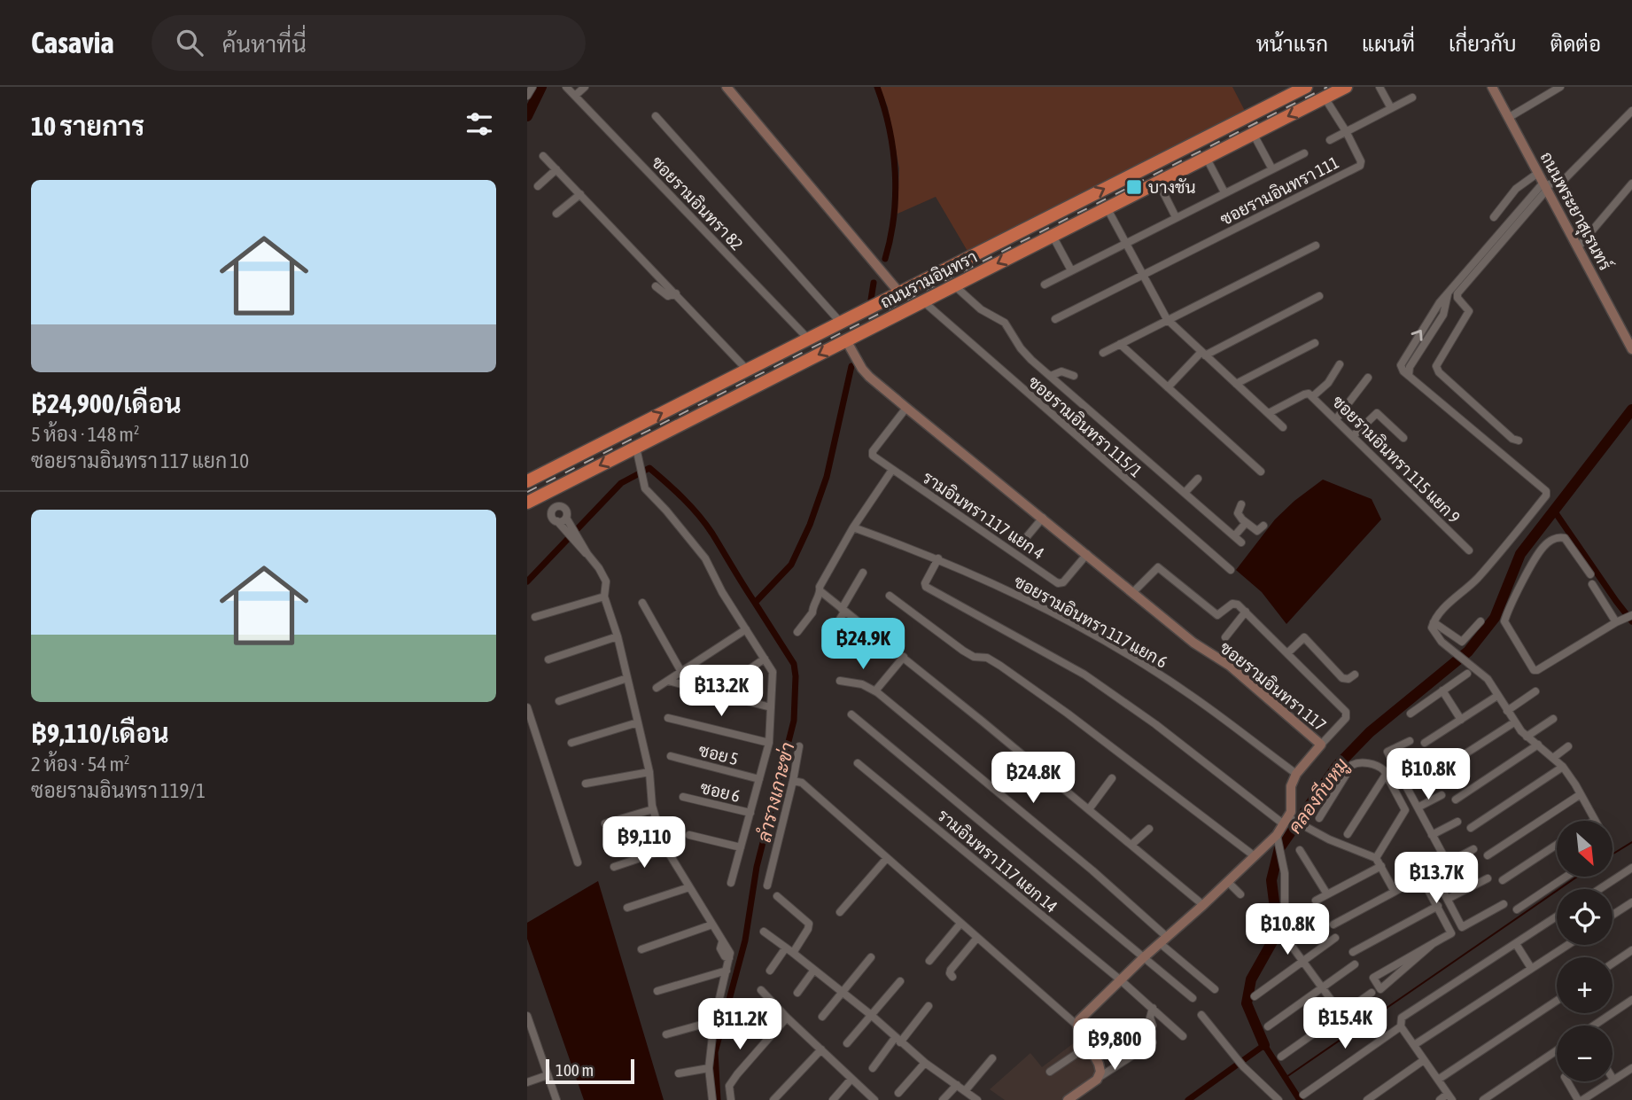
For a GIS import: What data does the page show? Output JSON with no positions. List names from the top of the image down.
{
  "streets": {
    "highway": ["ถนนรามอินทรา"],
    "street": [
      "ซอยรามอินทรา 111",
      "ซอยรามอินทรา 82",
      "ถนนพระยาสุเรนทร์",
      "ซอยรามอินทรา 115/1",
      "ซอยรามอินทรา 115 แยก 9",
      "รามอินทรา 117 แยก 4",
      "ซอยรามอินทรา 117 แยก 6",
      "ซอยรามอินทรา 117",
      "ซอย 5",
      "ซอย 6",
      "รามอินทรา 117 แยก 14"
    ]
  },
  "crossings": [
    ["ซอยรามอินทรา 111", "ถนนรามอินทรา"],
    ["ซอยรามอินทรา 82", "ถนนรามอินทรา"],
    ["ถนนรามอินทรา", "ซอยรามอินทรา 115/1"],
    ["ถนนรามอินทรา", "ซอยรามอินทรา 117"],
    ["รามอินทรา 117 แยก 4", "ซอยรามอินทรา 117"],
    ["ซอยรามอินทรา 117 แยก 6", "ซอยรามอินทรา 117"]
  ],
  "water": ["ลำรางเกาะข่า", "คลองกีบหมู"],
  "places": {
    "transit": ["บางชัน"]
  },
  "scale_bar": "100 m",
  "north": "bottom right",
  "page": {
    "header": "Casavia",
    "search": "ค้นหาที่นี่",
    "nav": [
      "หน้าแรก",
      "แผนที่",
      "เกี่ยวกับ",
      "ติดต่อ"
    ],
    "heading": "10 รายการ",
    "list": [
      {
        "name": "฿24,900/เดือน",
        "note": "5 ห้อง · 148 m² · ซอยรามอินทรา 117 แยก 10"
      },
      {
        "name": "฿9,110/เดือน",
        "note": "2 ห้อง · 54 m² · ซอยรามอินทรา 119/1"
      }
    ],
    "price": [
      "฿24.9K",
      "฿13.2K",
      "฿10.8K",
      "฿24.8K",
      "฿9,110",
      "฿13.7K",
      "฿10.8K",
      "฿15.4K",
      "฿11.2K",
      "฿9,800"
    ],
    "map_buttons": ["+", "−"],
    "scale": "100 m"
  }
}
